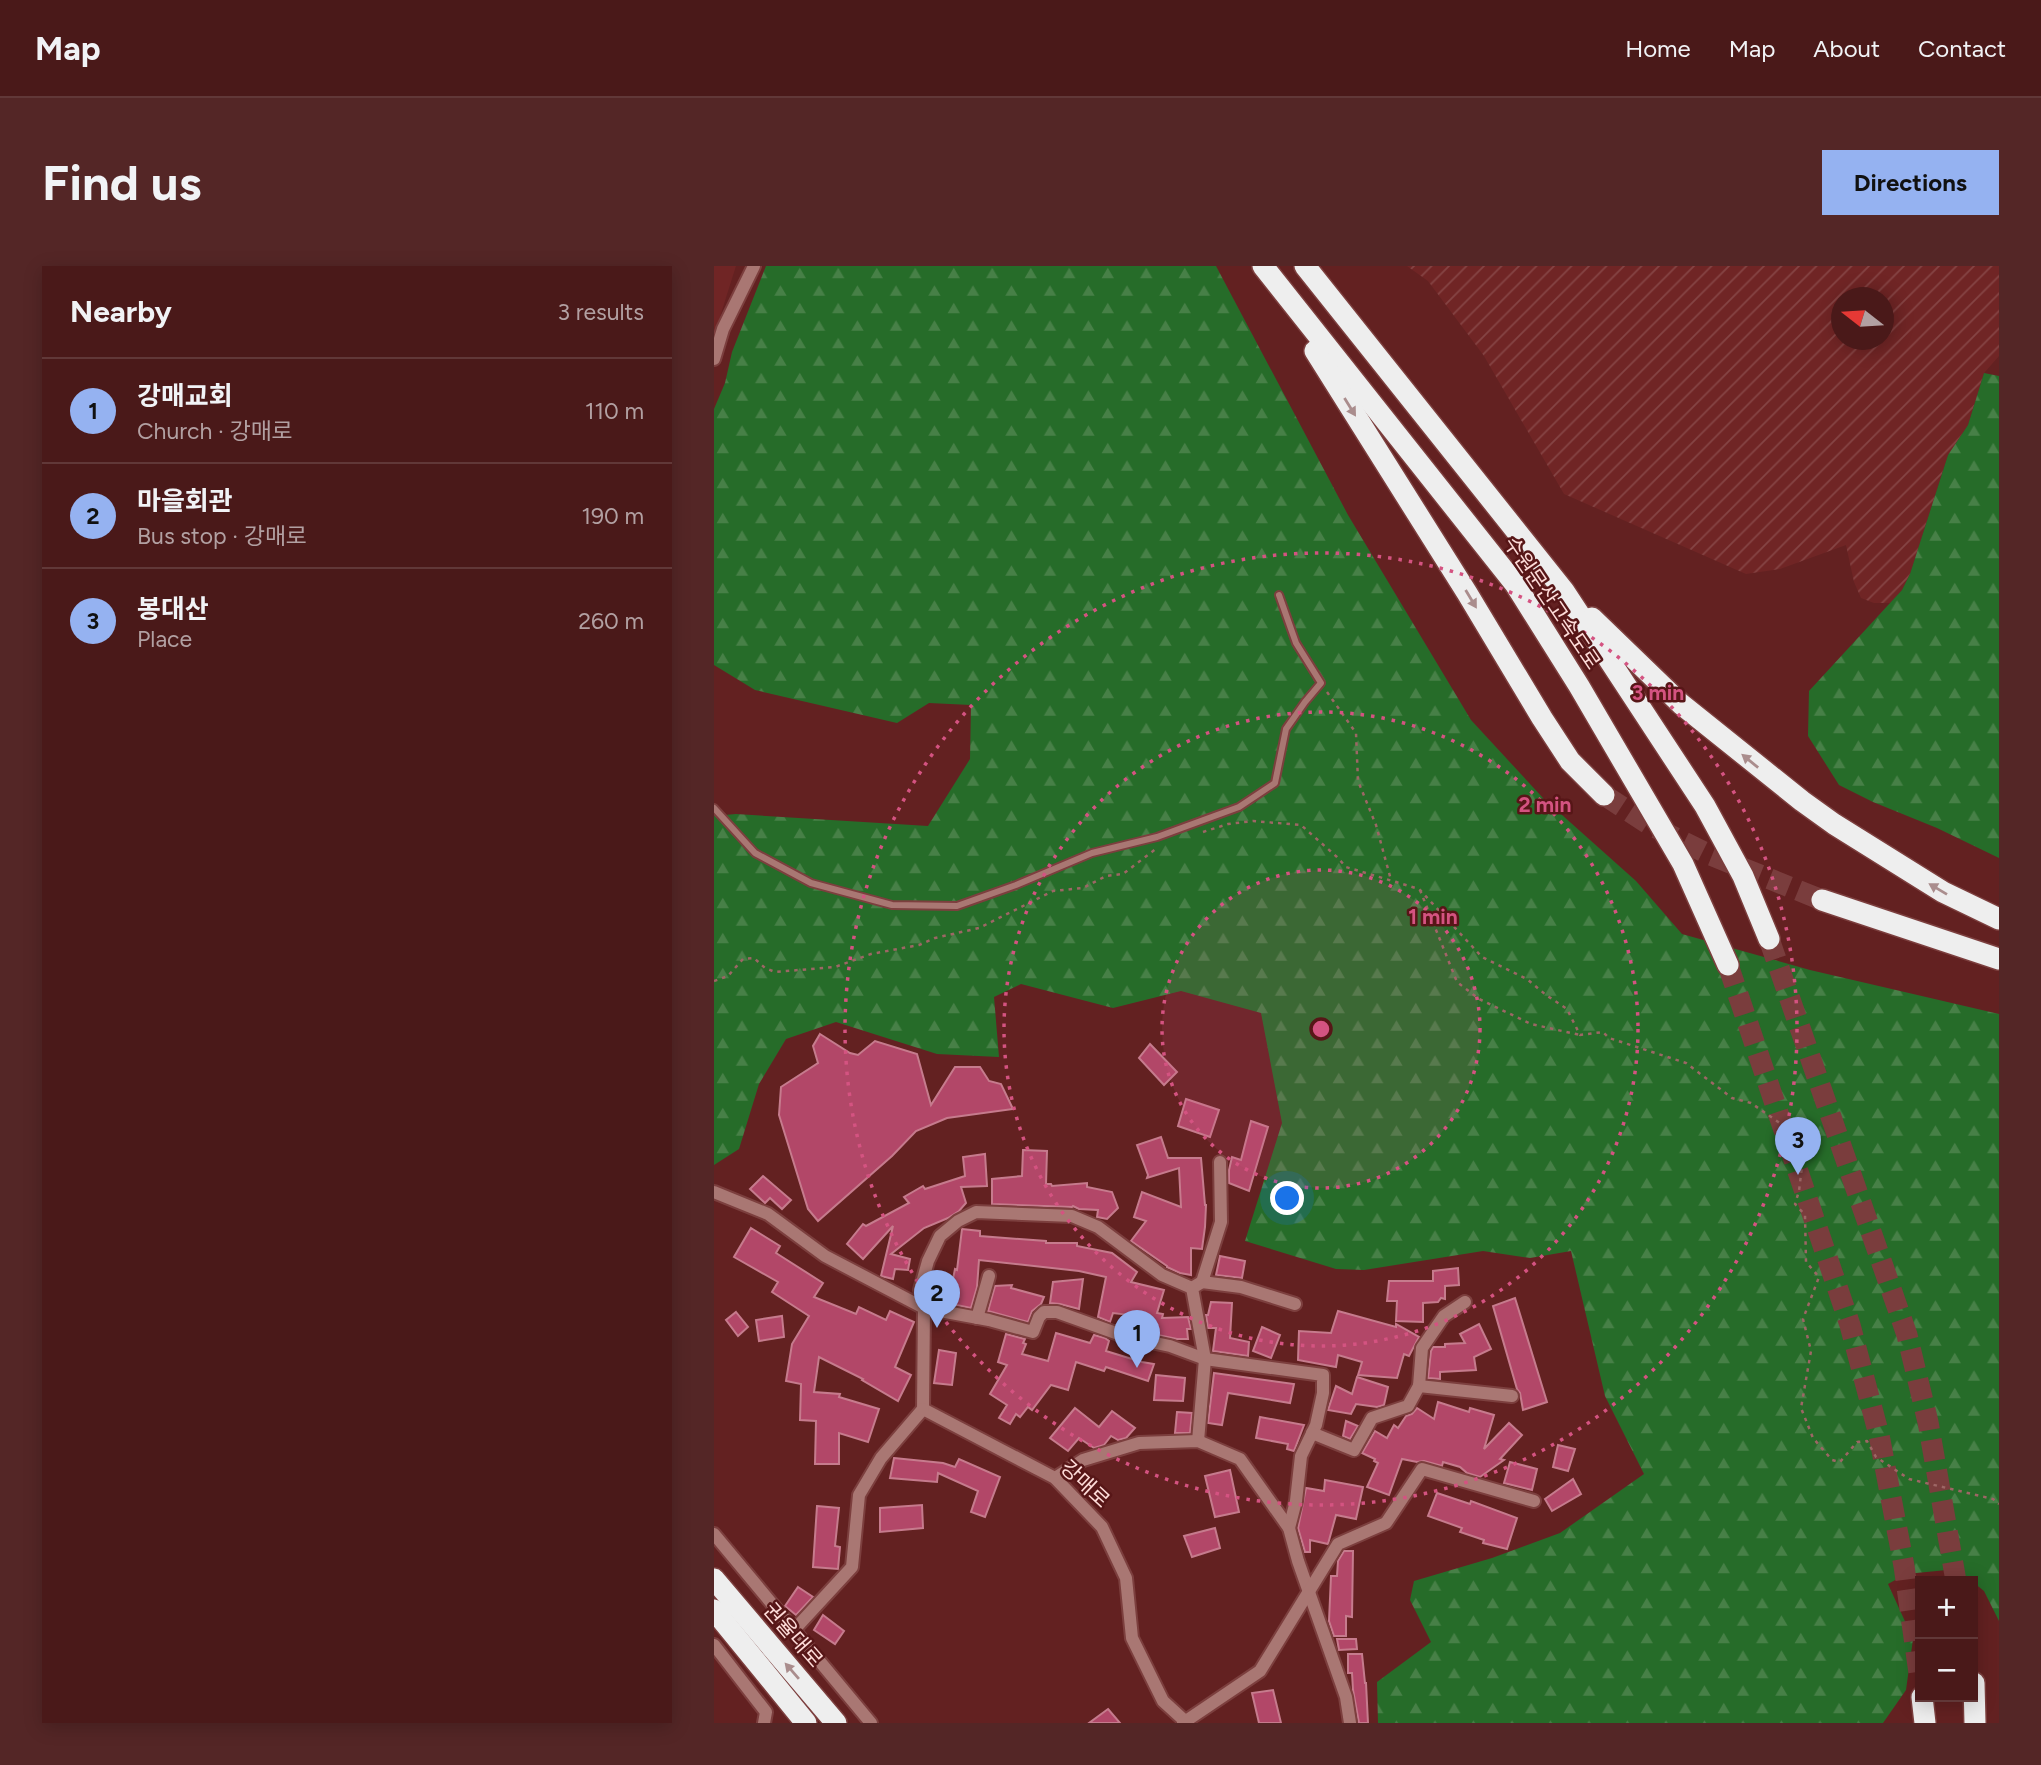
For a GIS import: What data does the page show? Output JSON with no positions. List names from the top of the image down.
{
  "streets": {
    "highway": ["수원문산고속도로", "권율대로"],
    "street": ["강매로"]
  },
  "north": "left",
  "page": {
    "header": "Map",
    "nav": [
      "Home",
      "Map",
      "About",
      "Contact"
    ],
    "buttons": "Directions",
    "title": "Find us",
    "heading": ["Nearby", "3 results"],
    "list": [
      {
        "mark": "1",
        "name": "강매교회",
        "note": "Church · 강매로",
        "value": "110 m"
      },
      {
        "mark": "2",
        "name": "마을회관",
        "note": "Bus stop · 강매로",
        "value": "190 m"
      },
      {
        "mark": "3",
        "name": "봉대산",
        "note": "Place",
        "value": "260 m"
      }
    ],
    "pins": ["3", "2", "1"],
    "map_buttons": ["+", "−"]
  },
  "rings": ["3 min", "2 min", "1 min"]
}
